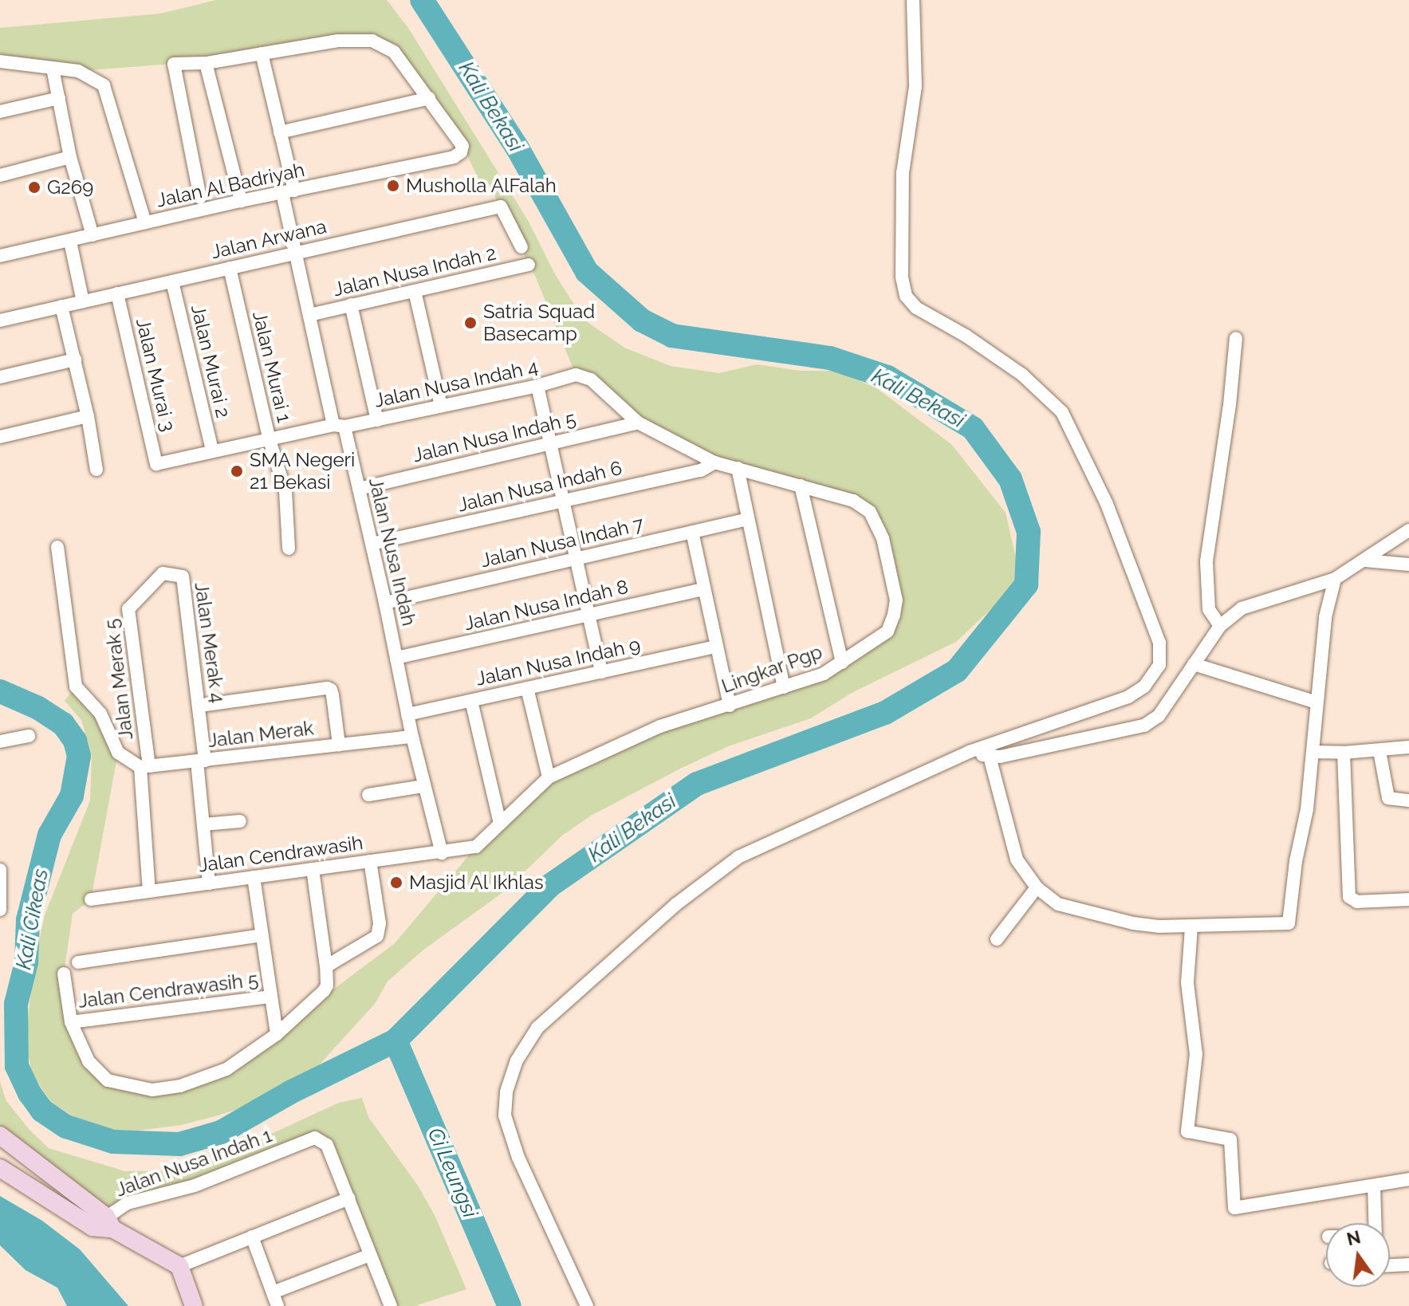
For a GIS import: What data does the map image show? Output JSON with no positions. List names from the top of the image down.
{
  "streets": {
    "street": [
      "Jalan Al Badriyah",
      "Jalan Arwana",
      "Jalan Nusa Indah 2",
      "Jalan Murai 2",
      "Jalan Murai 1",
      "Jalan Murai 3",
      "Jalan Nusa Indah 4",
      "Jalan Nusa Indah 5",
      "Jalan Nusa Indah 6",
      "Jalan Nusa Indah 7",
      "Jalan Nusa Indah",
      "Jalan Nusa Indah 8",
      "Jalan Merak 4",
      "Jalan Nusa Indah 9",
      "Lingkar Pgp",
      "Jalan Merak 5",
      "Jalan Merak",
      "Jalan Cendrawasih",
      "Jalan Cendrawasih 5",
      "Jalan Nusa Indah 1"
    ]
  },
  "crossings": [
    ["Jalan Al Badriyah", "Jalan Nusa Indah"],
    ["Jalan Arwana", "Jalan Murai 2"],
    ["Jalan Arwana", "Jalan Murai 1"],
    ["Jalan Arwana", "Jalan Murai 3"],
    ["Jalan Arwana", "Jalan Nusa Indah"],
    ["Jalan Nusa Indah 2", "Jalan Nusa Indah"],
    ["Jalan Murai 2", "Jalan Nusa Indah 4"],
    ["Jalan Murai 1", "Jalan Nusa Indah 4"],
    ["Jalan Murai 3", "Jalan Nusa Indah 4"],
    ["Jalan Nusa Indah 4", "Jalan Nusa Indah"],
    ["Jalan Nusa Indah 4", "Lingkar Pgp"],
    ["Jalan Nusa Indah 5", "Jalan Nusa Indah"],
    ["Jalan Nusa Indah 5", "Lingkar Pgp"],
    ["Jalan Nusa Indah 6", "Jalan Nusa Indah"],
    ["Jalan Nusa Indah 6", "Lingkar Pgp"],
    ["Jalan Nusa Indah 7", "Jalan Nusa Indah"],
    ["Jalan Nusa Indah", "Jalan Nusa Indah 8"],
    ["Jalan Nusa Indah", "Jalan Nusa Indah 9"],
    ["Jalan Nusa Indah", "Jalan Merak"],
    ["Jalan Nusa Indah", "Jalan Cendrawasih"],
    ["Jalan Merak 4", "Jalan Merak 5"],
    ["Jalan Merak 4", "Jalan Merak"],
    ["Jalan Merak 4", "Jalan Cendrawasih"],
    ["Lingkar Pgp", "Jalan Cendrawasih"],
    ["Jalan Merak 5", "Jalan Merak"]
  ],
  "water": ["Kali Bekasi", "Kali Cikeas", "Ci Leungsi"],
  "places": [
    "Musholla AlFalah",
    "G269",
    "Satria Squad Basecamp",
    "SMA Negeri 21 Bekasi",
    "Masjid Al Ikhlas"
  ],
  "north": "top"
}
